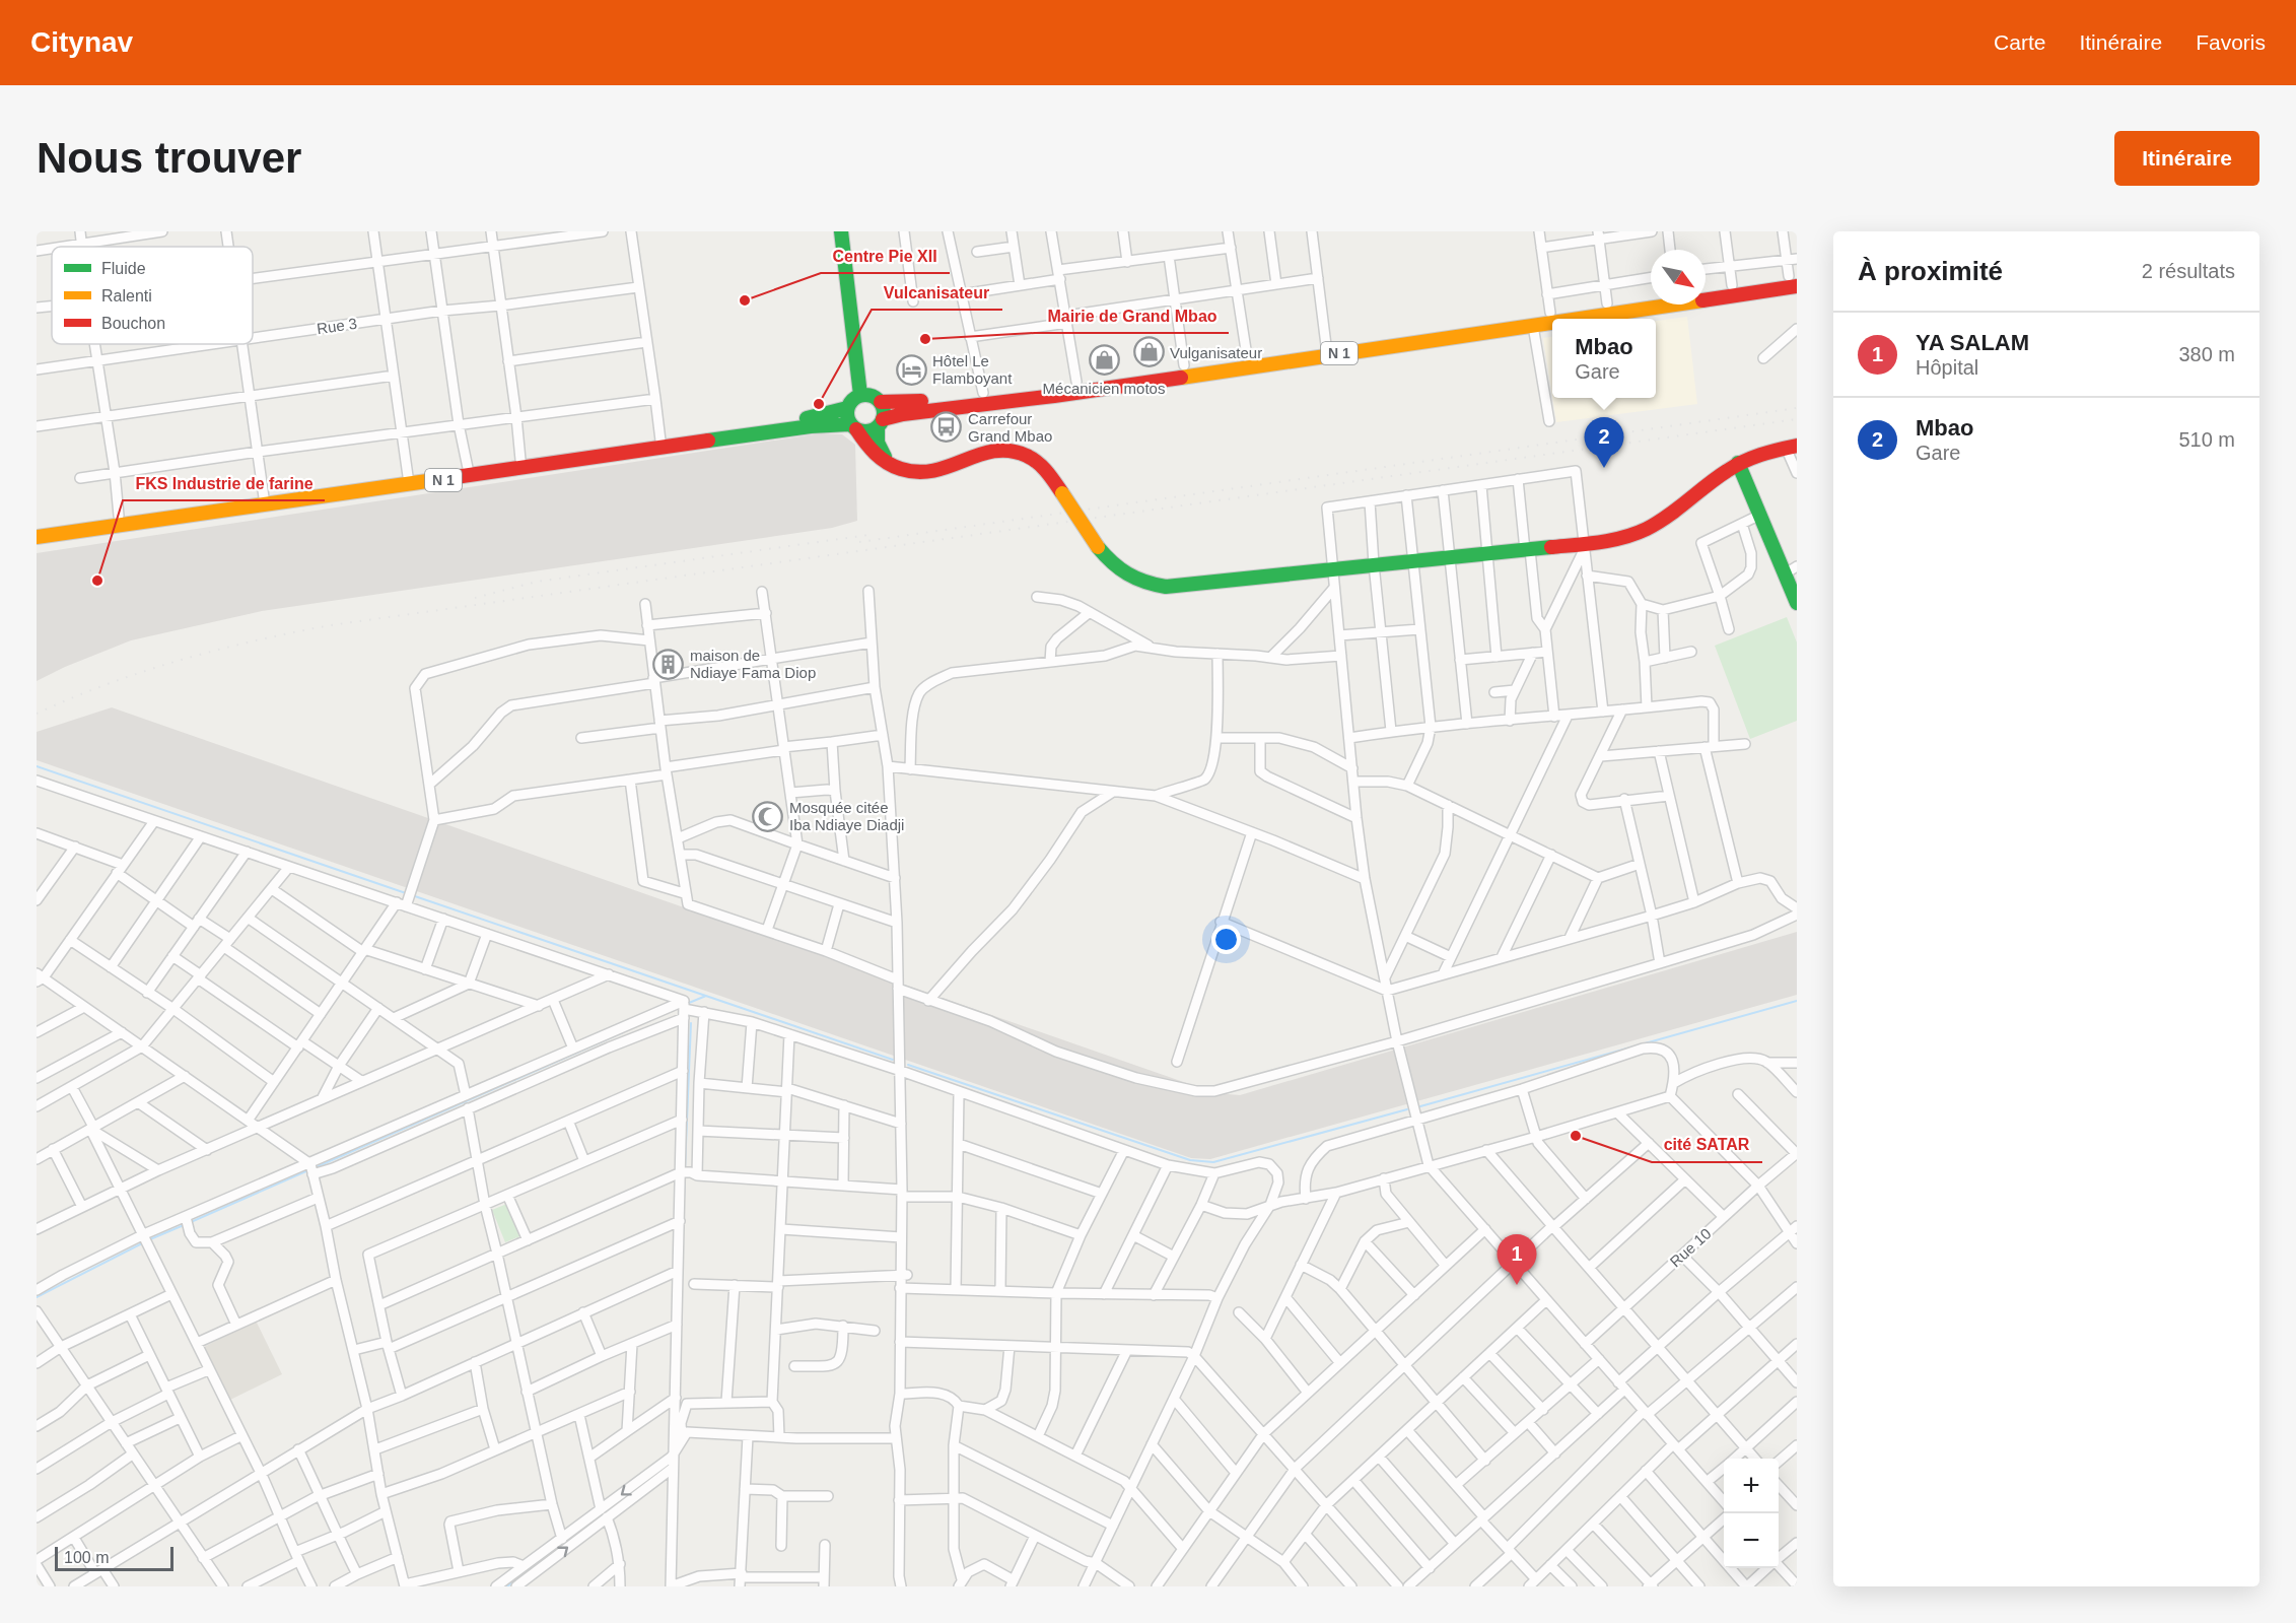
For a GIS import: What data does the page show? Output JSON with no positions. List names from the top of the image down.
{
  "streets": {
    "main road": ["N 1"],
    "street": ["Rue 3", "Rue 10"]
  },
  "places": {
    "other": [
      "Centre Pie XII",
      "Mairie de Grand Mbao",
      "Vulcanisateur",
      "FKS Industrie de farine",
      "cité SATAR"
    ],
    "shop": ["Vulganisateur", "Mécanicien motos"],
    "hotel": ["Hôtel Le Flamboyant"],
    "bus stop": ["Carrefour Grand Mbao"],
    "building": ["maison de Ndiaye Fama Diop"],
    "mosque": ["Mosquée citée Iba Ndiaye Diadji"]
  },
  "legend": ["Fluide", "Ralenti", "Bouchon"],
  "scale_bar": "100 m",
  "north": "bottom right",
  "page": {
    "header": "Citynav",
    "nav": ["Carte", "Itinéraire", "Favoris"],
    "buttons": "Itinéraire",
    "title": "Nous trouver",
    "heading": ["À proximité", "2 résultats"],
    "list": [
      {
        "mark": "1",
        "name": "YA SALAM",
        "note": "Hôpital",
        "value": "380 m"
      },
      {
        "mark": "2",
        "name": "Mbao",
        "note": "Gare",
        "value": "510 m"
      }
    ],
    "popup": ["Mbao", "Gare"],
    "pins": ["2", "1"],
    "map_buttons": ["+", "−"],
    "scale": "100 m"
  }
}
